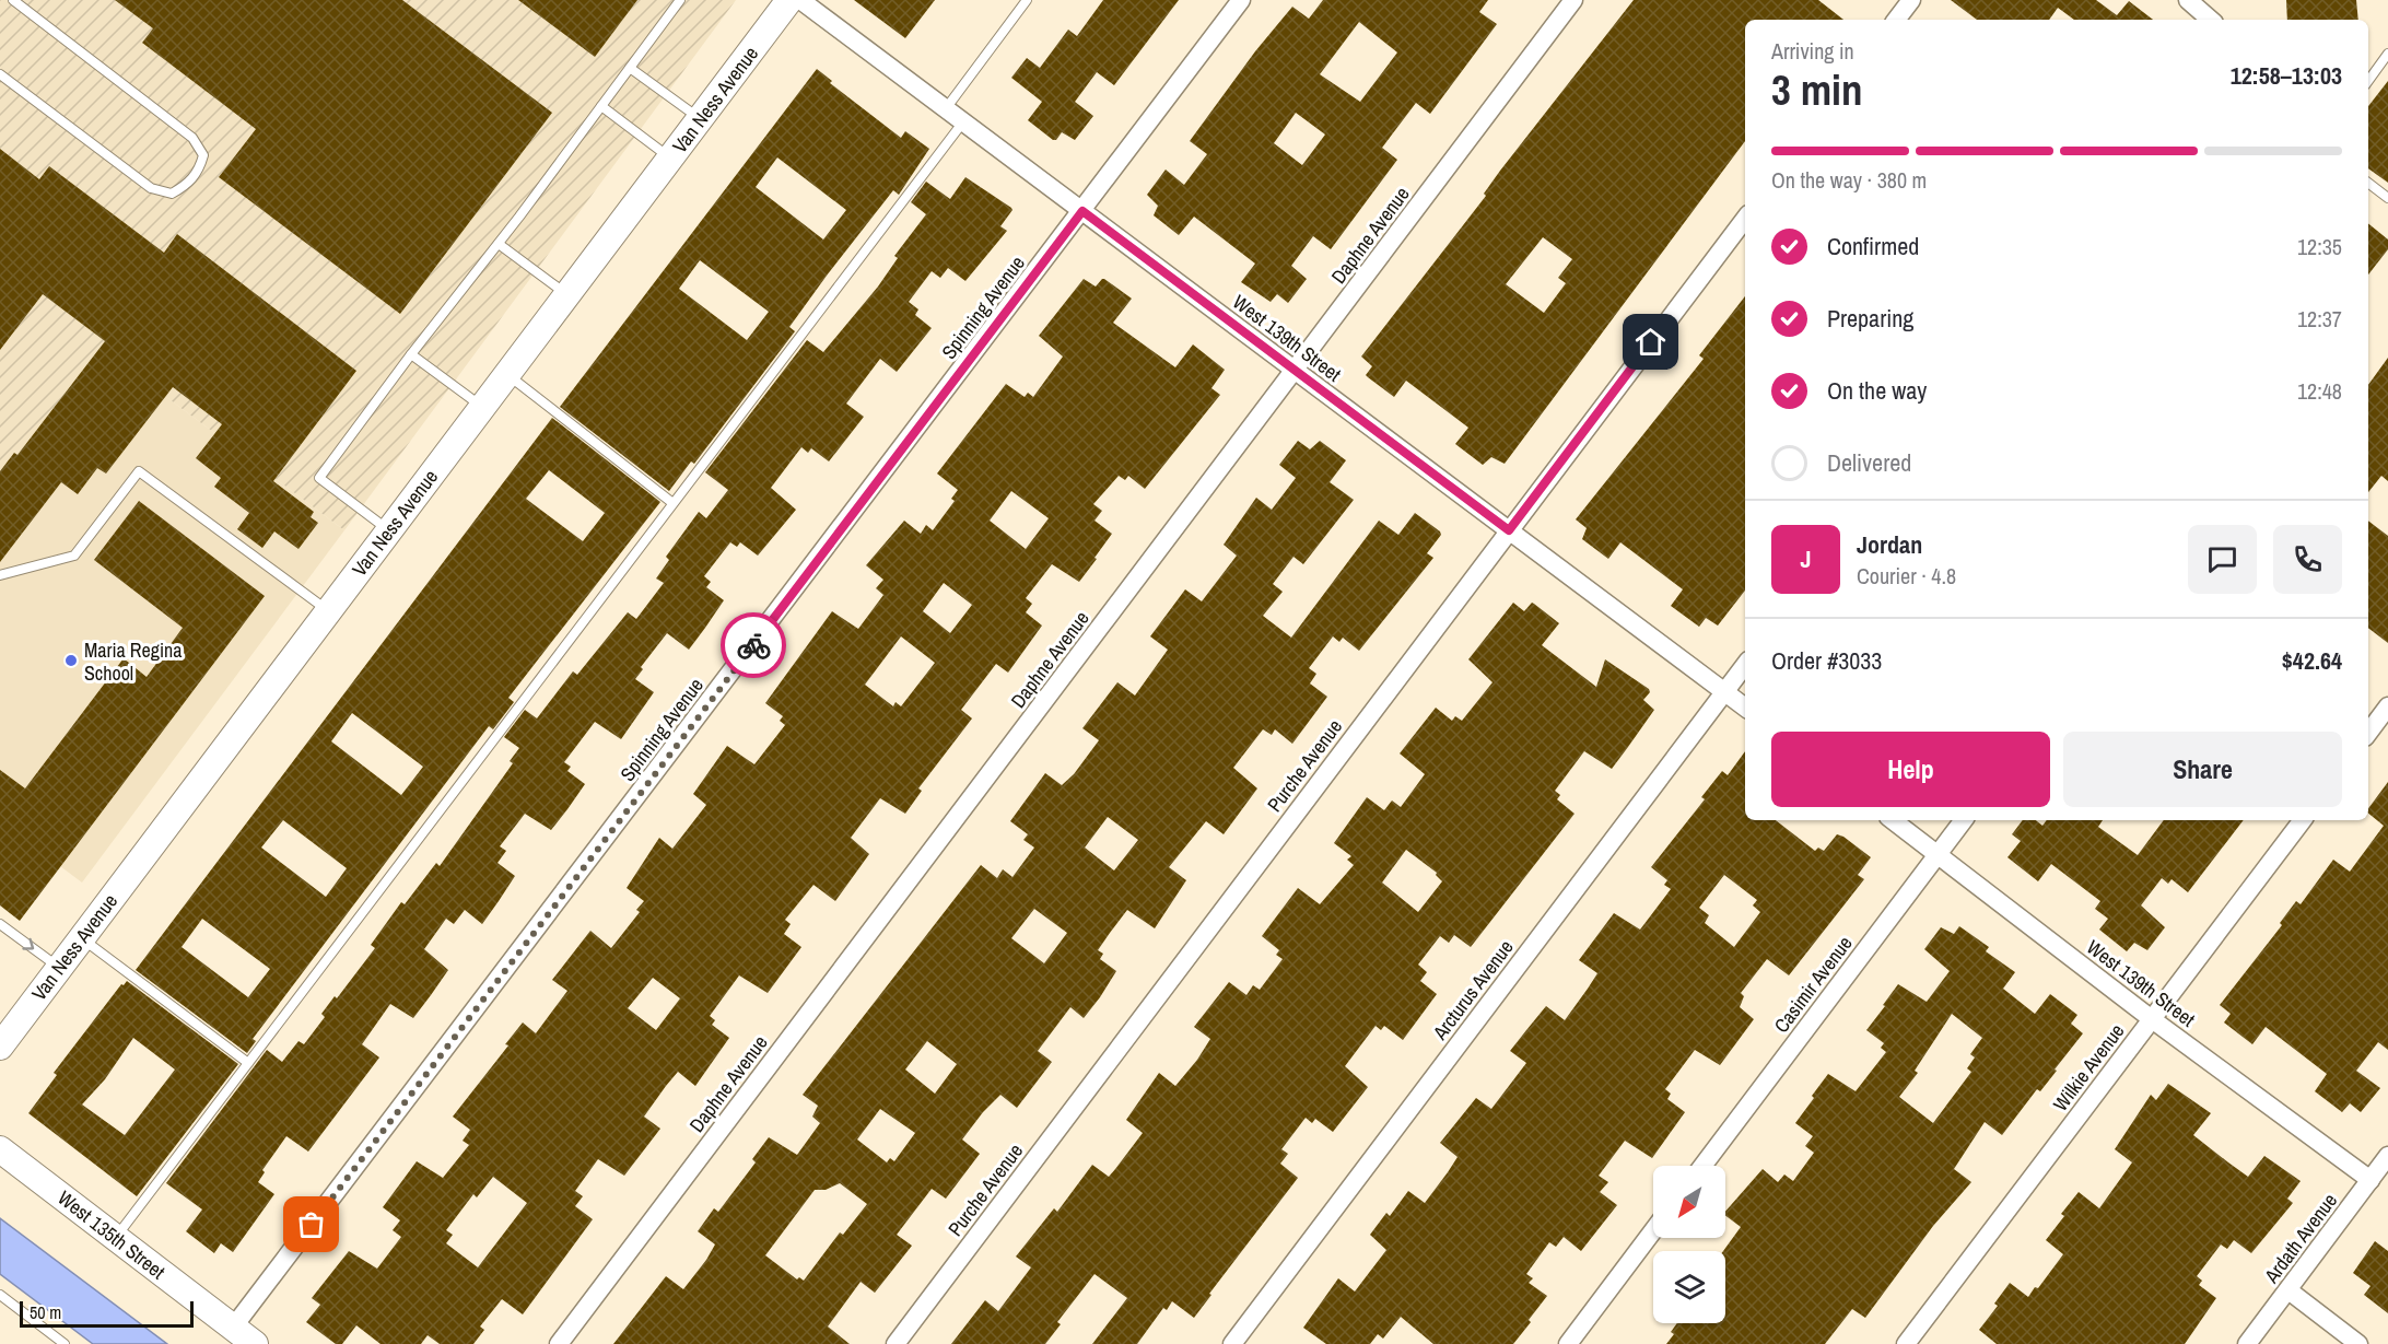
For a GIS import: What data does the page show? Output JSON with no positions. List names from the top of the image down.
{
  "streets": {
    "main road": ["Van Ness Avenue", "West 135th Street"],
    "street": [
      "Daphne Avenue",
      "Spinning Avenue",
      "West 139th Street",
      "Purche Avenue",
      "Casimir Avenue",
      "Arcturus Avenue",
      "Wilkie Avenue",
      "Ardath Avenue"
    ]
  },
  "crossings": [
    ["Daphne Avenue", "West 139th Street"],
    ["Spinning Avenue", "West 139th Street"],
    ["Spinning Avenue", "West 135th Street"],
    ["West 139th Street", "Purche Avenue"],
    ["West 139th Street", "Casimir Avenue"],
    ["West 139th Street", "Arcturus Avenue"],
    ["West 139th Street", "Wilkie Avenue"],
    ["West 139th Street", "Ardath Avenue"]
  ],
  "places": ["Maria Regina School"],
  "scale_bar": "50 m",
  "north": "bottom left",
  "page": {
    "heading": ["3 min", "Arriving in", "12:58–13:03"],
    "panel": [
      "Jordan",
      "Courier · 4.8",
      "Order #3033",
      "$42.64"
    ],
    "bar": "On the way · 380 m",
    "list": [
      ["Confirmed", "12:35"],
      ["Preparing", "12:37"],
      ["On the way", "12:48"],
      "Delivered"
    ],
    "round": "J",
    "buttons": ["Help", "Share"],
    "scale": "50 m"
  }
}
